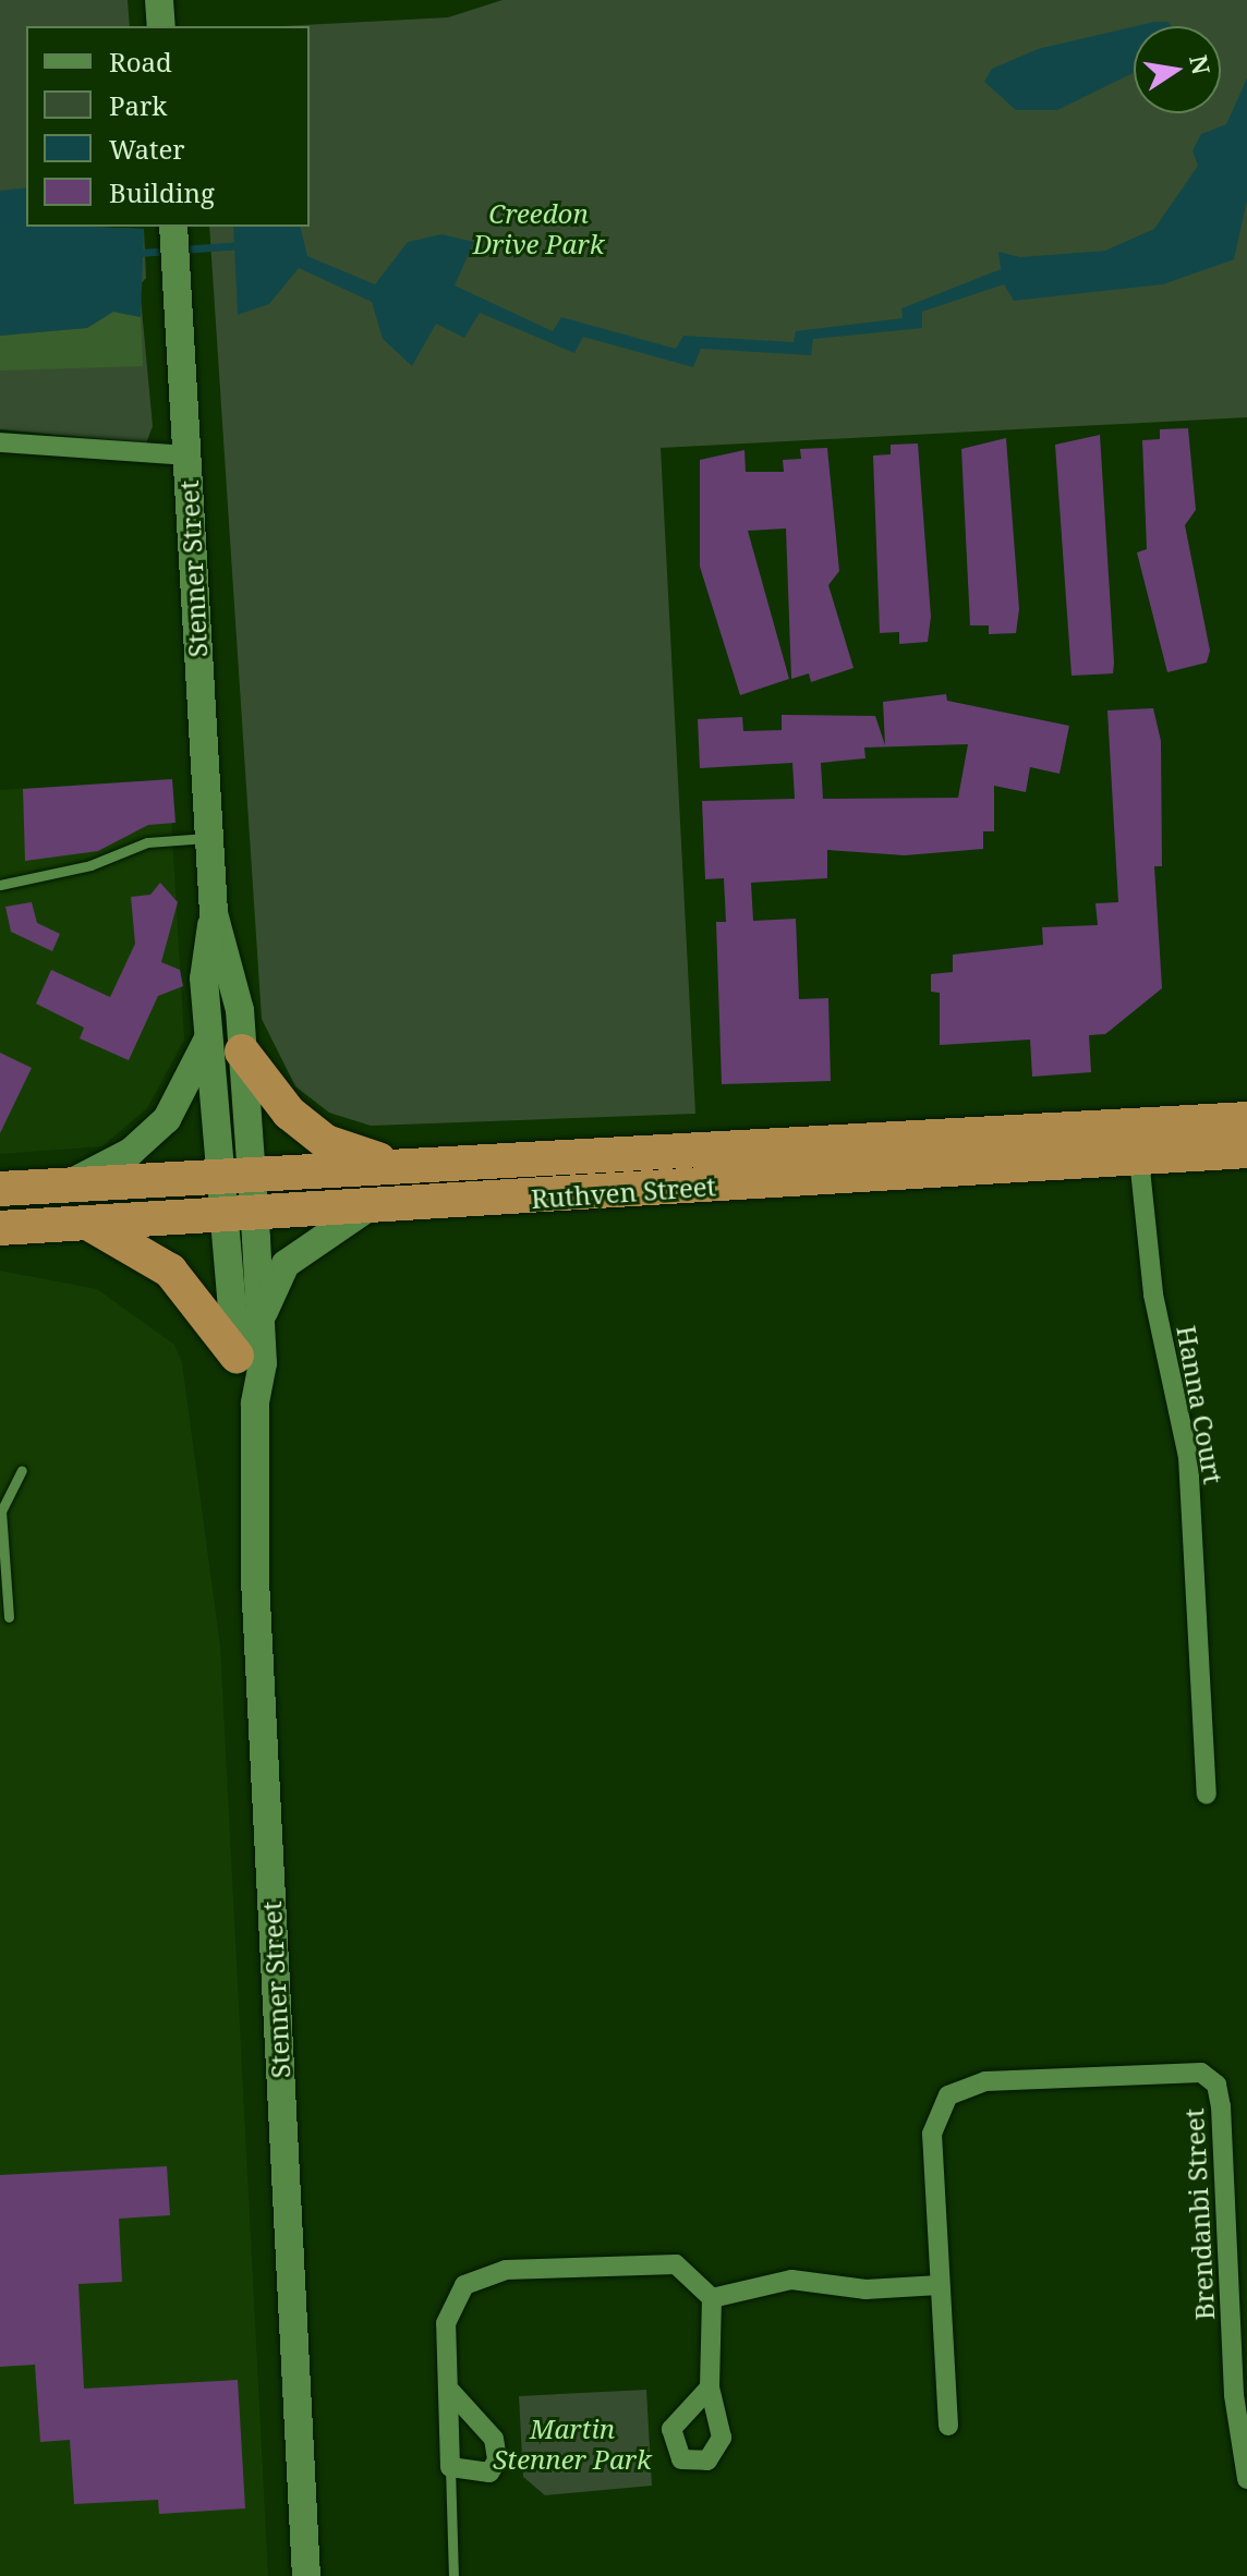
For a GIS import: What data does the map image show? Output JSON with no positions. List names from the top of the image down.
{
  "streets": {
    "highway": ["Ruthven Street"],
    "main road": ["Stenner Street"],
    "street": ["Hanna Court", "Brendanbi Street"]
  },
  "crossings": [
    ["Stenner Street", "Ruthven Street"],
    ["Ruthven Street", "Hanna Court"]
  ],
  "parks": ["Creedon Drive Park", "Martin Stenner Park"],
  "legend": [
    "Road",
    "Park",
    "Water",
    "Building"
  ],
  "north": "right"
}
